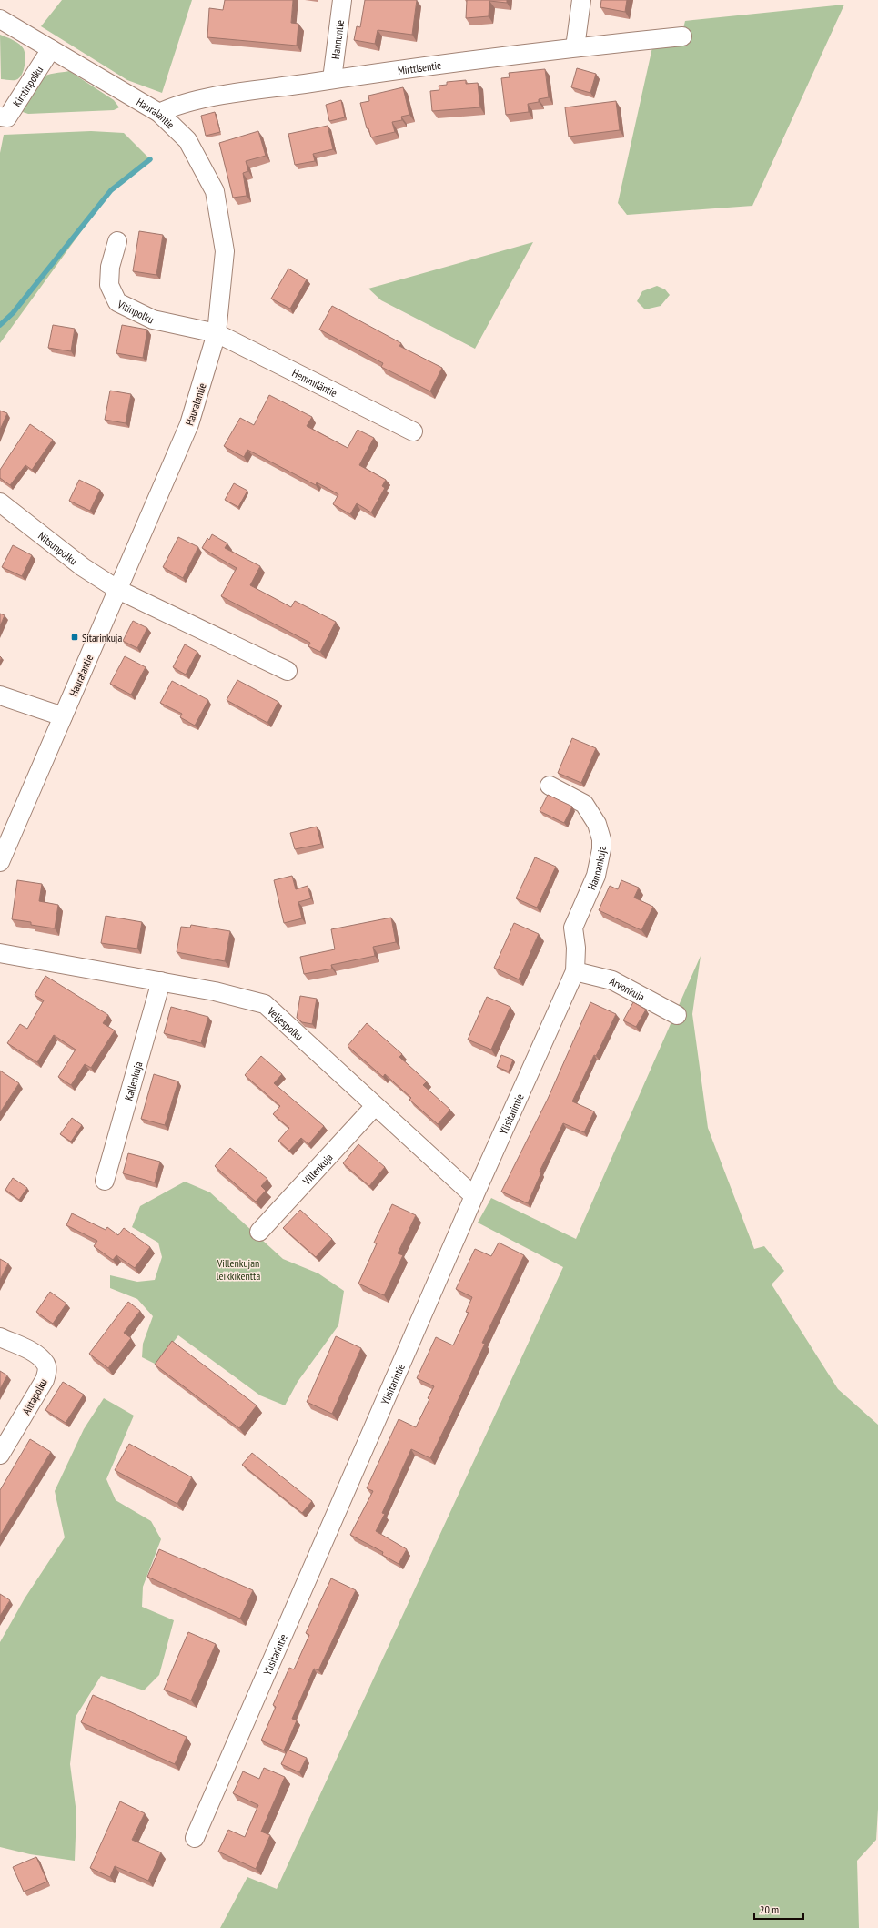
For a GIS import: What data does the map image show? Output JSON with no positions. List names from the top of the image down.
{
  "streets": {
    "street": [
      "Hannuntie",
      "Mirttisentie",
      "Kirstinpolku",
      "Hauralantie",
      "Vitinpolku",
      "Hemmiläntie",
      "Nitsunpolku",
      "Hannankuja",
      "Arvonkuja",
      "Veljespolku",
      "Kallenkuja",
      "Ylisitarintie",
      "Villenkuja",
      "Aittapolku"
    ]
  },
  "crossings": [
    ["Hannuntie", "Mirttisentie"],
    ["Mirttisentie", "Hauralantie"],
    ["Kirstinpolku", "Hauralantie"],
    ["Hauralantie", "Vitinpolku"],
    ["Hauralantie", "Hemmiläntie"],
    ["Hauralantie", "Nitsunpolku"],
    ["Vitinpolku", "Hemmiläntie"],
    ["Hannankuja", "Ylisitarintie"],
    ["Arvonkuja", "Ylisitarintie"],
    ["Veljespolku", "Kallenkuja"],
    ["Veljespolku", "Ylisitarintie"],
    ["Veljespolku", "Villenkuja"]
  ],
  "parks": ["Villenkujan leikkikenttä"],
  "places": {
    "transit": ["Sitarinkuja"]
  },
  "scale_bar": "20 m"
}
